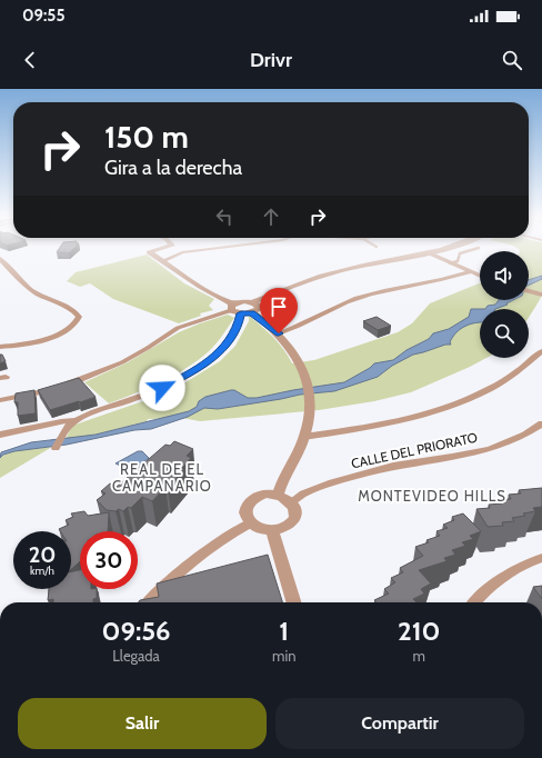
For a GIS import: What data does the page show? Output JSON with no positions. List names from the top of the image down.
{
  "streets": {
    "street": ["CALLE DEL PRIORATO"]
  },
  "districts": ["REAL DE EL CAMPANARIO", "MONTEVIDEO HILLS"],
  "page": {
    "status": "09:55",
    "header": "Drivr",
    "turn": ["150 m", "Gira a la derecha"],
    "speed": "20 km/h",
    "limit": "30",
    "eta": [
      "09:56",
      "Llegada",
      "1",
      "min",
      "210",
      "m"
    ],
    "buttons": ["Salir", "Compartir"]
  }
}
